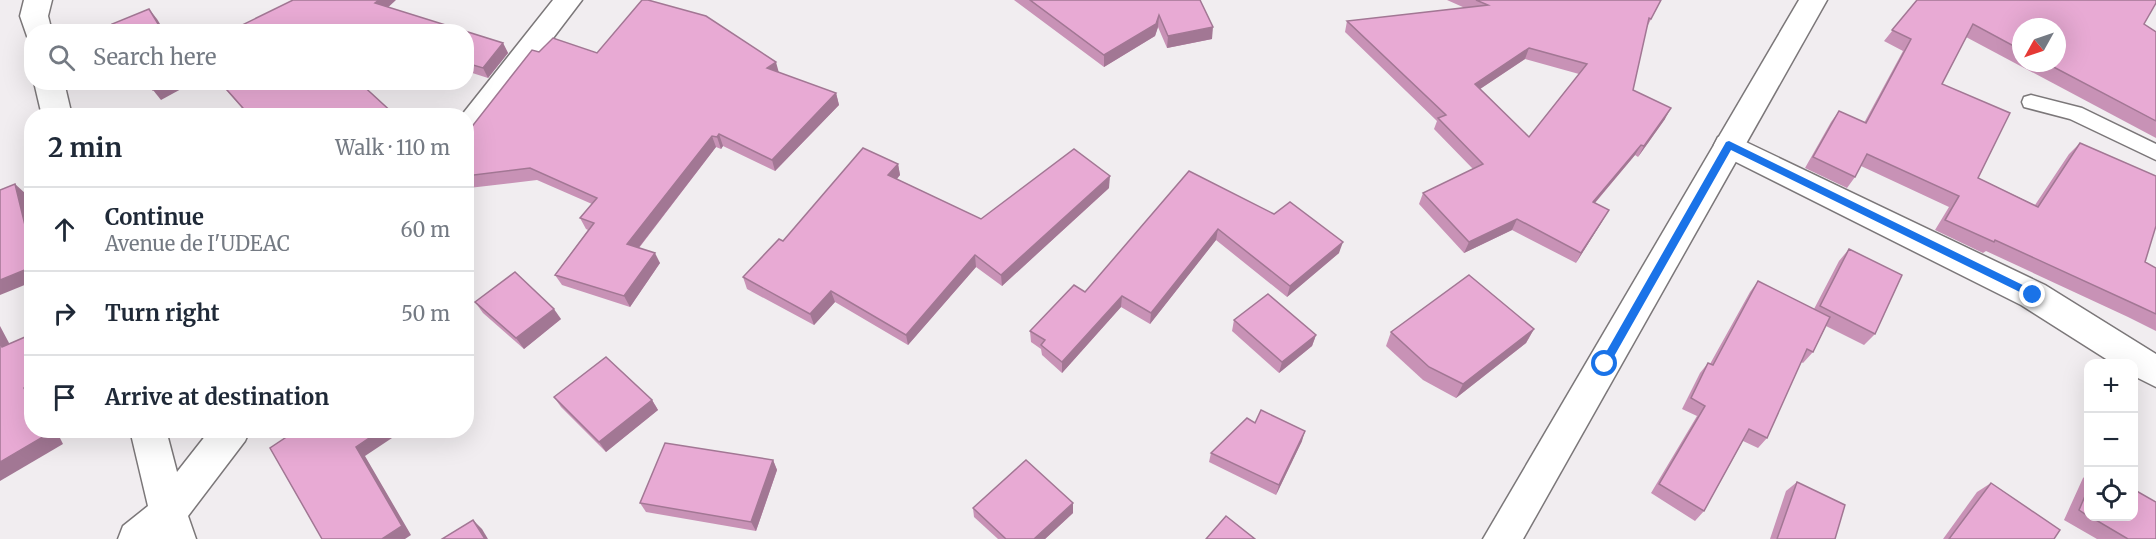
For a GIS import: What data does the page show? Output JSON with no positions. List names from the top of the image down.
{
  "north": "bottom left",
  "page": {
    "search": "Search here",
    "heading": ["2 min", "Walk · 110 m"],
    "list": [
      ["Continue", "Avenue de I'UDEAC", "60 m"],
      ["Turn right", "50 m"],
      "Arrive at destination"
    ],
    "map_buttons": ["+", "−"]
  }
}
